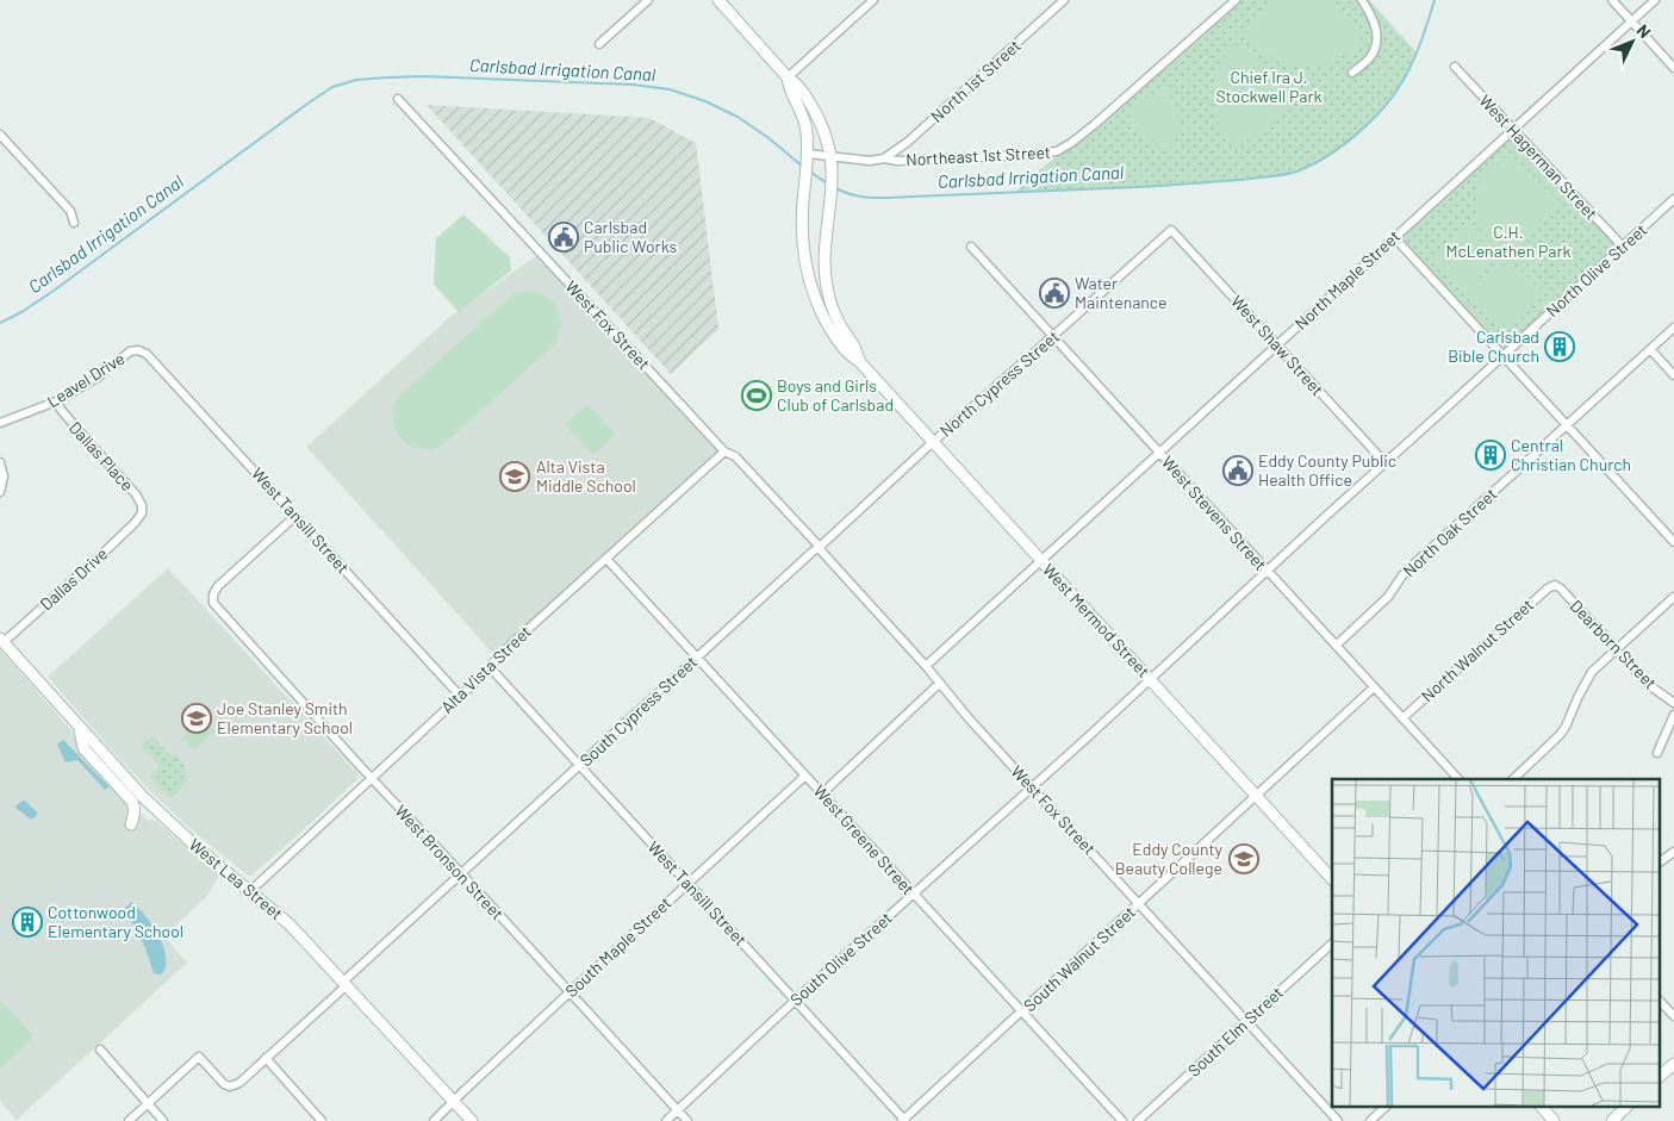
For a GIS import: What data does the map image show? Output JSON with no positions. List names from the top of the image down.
{
  "streets": {
    "street": [
      "North 1st Street",
      "Northeast 1st Street",
      "West Hagerman Street",
      "North Olive Street",
      "North Maple Street",
      "West Fox Street",
      "West Shaw Street",
      "Leavel Drive",
      "North Cypress Street",
      "Dallas Place",
      "West Stevens Street",
      "West Tansill Street",
      "North Oak Street",
      "Dallas Drive",
      "West Mermod Street",
      "Dearborn Street",
      "North Walnut Street",
      "Alta Vista Street",
      "South Cypress Street",
      "West Greene Street",
      "West Bronson Street",
      "West Lea Street",
      "South Maple Street",
      "South Olive Street",
      "South Walnut Street",
      "South Elm Street"
    ]
  },
  "crossings": [
    ["North 1st Street", "Northeast 1st Street"],
    ["West Hagerman Street", "North Olive Street"],
    ["West Hagerman Street", "North Maple Street"],
    ["North Olive Street", "West Shaw Street"],
    ["North Olive Street", "West Stevens Street"],
    ["North Olive Street", "West Mermod Street"],
    ["North Olive Street", "South Olive Street"],
    ["North Maple Street", "West Shaw Street"],
    ["North Maple Street", "West Stevens Street"],
    ["North Maple Street", "West Mermod Street"],
    ["West Fox Street", "Alta Vista Street"],
    ["West Fox Street", "South Cypress Street"],
    ["West Fox Street", "South Olive Street"],
    ["West Fox Street", "South Walnut Street"],
    ["West Fox Street", "South Elm Street"],
    ["West Shaw Street", "North Cypress Street"],
    ["Leavel Drive", "Dallas Place"],
    ["Leavel Drive", "West Tansill Street"],
    ["North Cypress Street", "West Stevens Street"],
    ["North Cypress Street", "West Mermod Street"],
    ["North Cypress Street", "South Cypress Street"],
    ["Dallas Place", "Dallas Drive"],
    ["West Stevens Street", "North Oak Street"],
    ["West Stevens Street", "North Walnut Street"],
    ["West Tansill Street", "Alta Vista Street"],
    ["West Tansill Street", "South Cypress Street"],
    ["West Tansill Street", "West Bronson Street"],
    ["West Tansill Street", "South Maple Street"],
    ["West Tansill Street", "South Olive Street"],
    ["West Tansill Street", "South Walnut Street"],
    ["Dallas Drive", "West Lea Street"],
    ["West Mermod Street", "South Cypress Street"],
    ["West Mermod Street", "South Olive Street"],
    ["West Mermod Street", "South Walnut Street"],
    ["Dearborn Street", "North Walnut Street"],
    ["Alta Vista Street", "West Greene Street"],
    ["Alta Vista Street", "West Bronson Street"],
    ["Alta Vista Street", "West Lea Street"],
    ["South Cypress Street", "West Greene Street"],
    ["South Cypress Street", "West Bronson Street"],
    ["South Cypress Street", "West Lea Street"],
    ["West Greene Street", "South Maple Street"],
    ["West Greene Street", "South Olive Street"],
    ["West Greene Street", "South Walnut Street"],
    ["West Bronson Street", "South Maple Street"],
    ["West Bronson Street", "South Olive Street"],
    ["West Lea Street", "South Maple Street"]
  ],
  "water": ["Carlsbad Irrigation Canal"],
  "parks": ["Chief Ira J. Stockwell Park", "C.H. McLenathen Park"],
  "places": {
    "public building": ["Carlsbad Public Works", "Water Maintenance", "Eddy County Public Health Office"],
    "building": ["Carlsbad Bible Church", "Central Christian Church", "Cottonwood Elementary School"],
    "sports": ["Boys and Girls Club of Carlsbad"],
    "school or university": ["Alta Vista Middle School", "Joe Stanley Smith Elementary School", "Eddy County Beauty College"]
  },
  "north": "top right"
}
